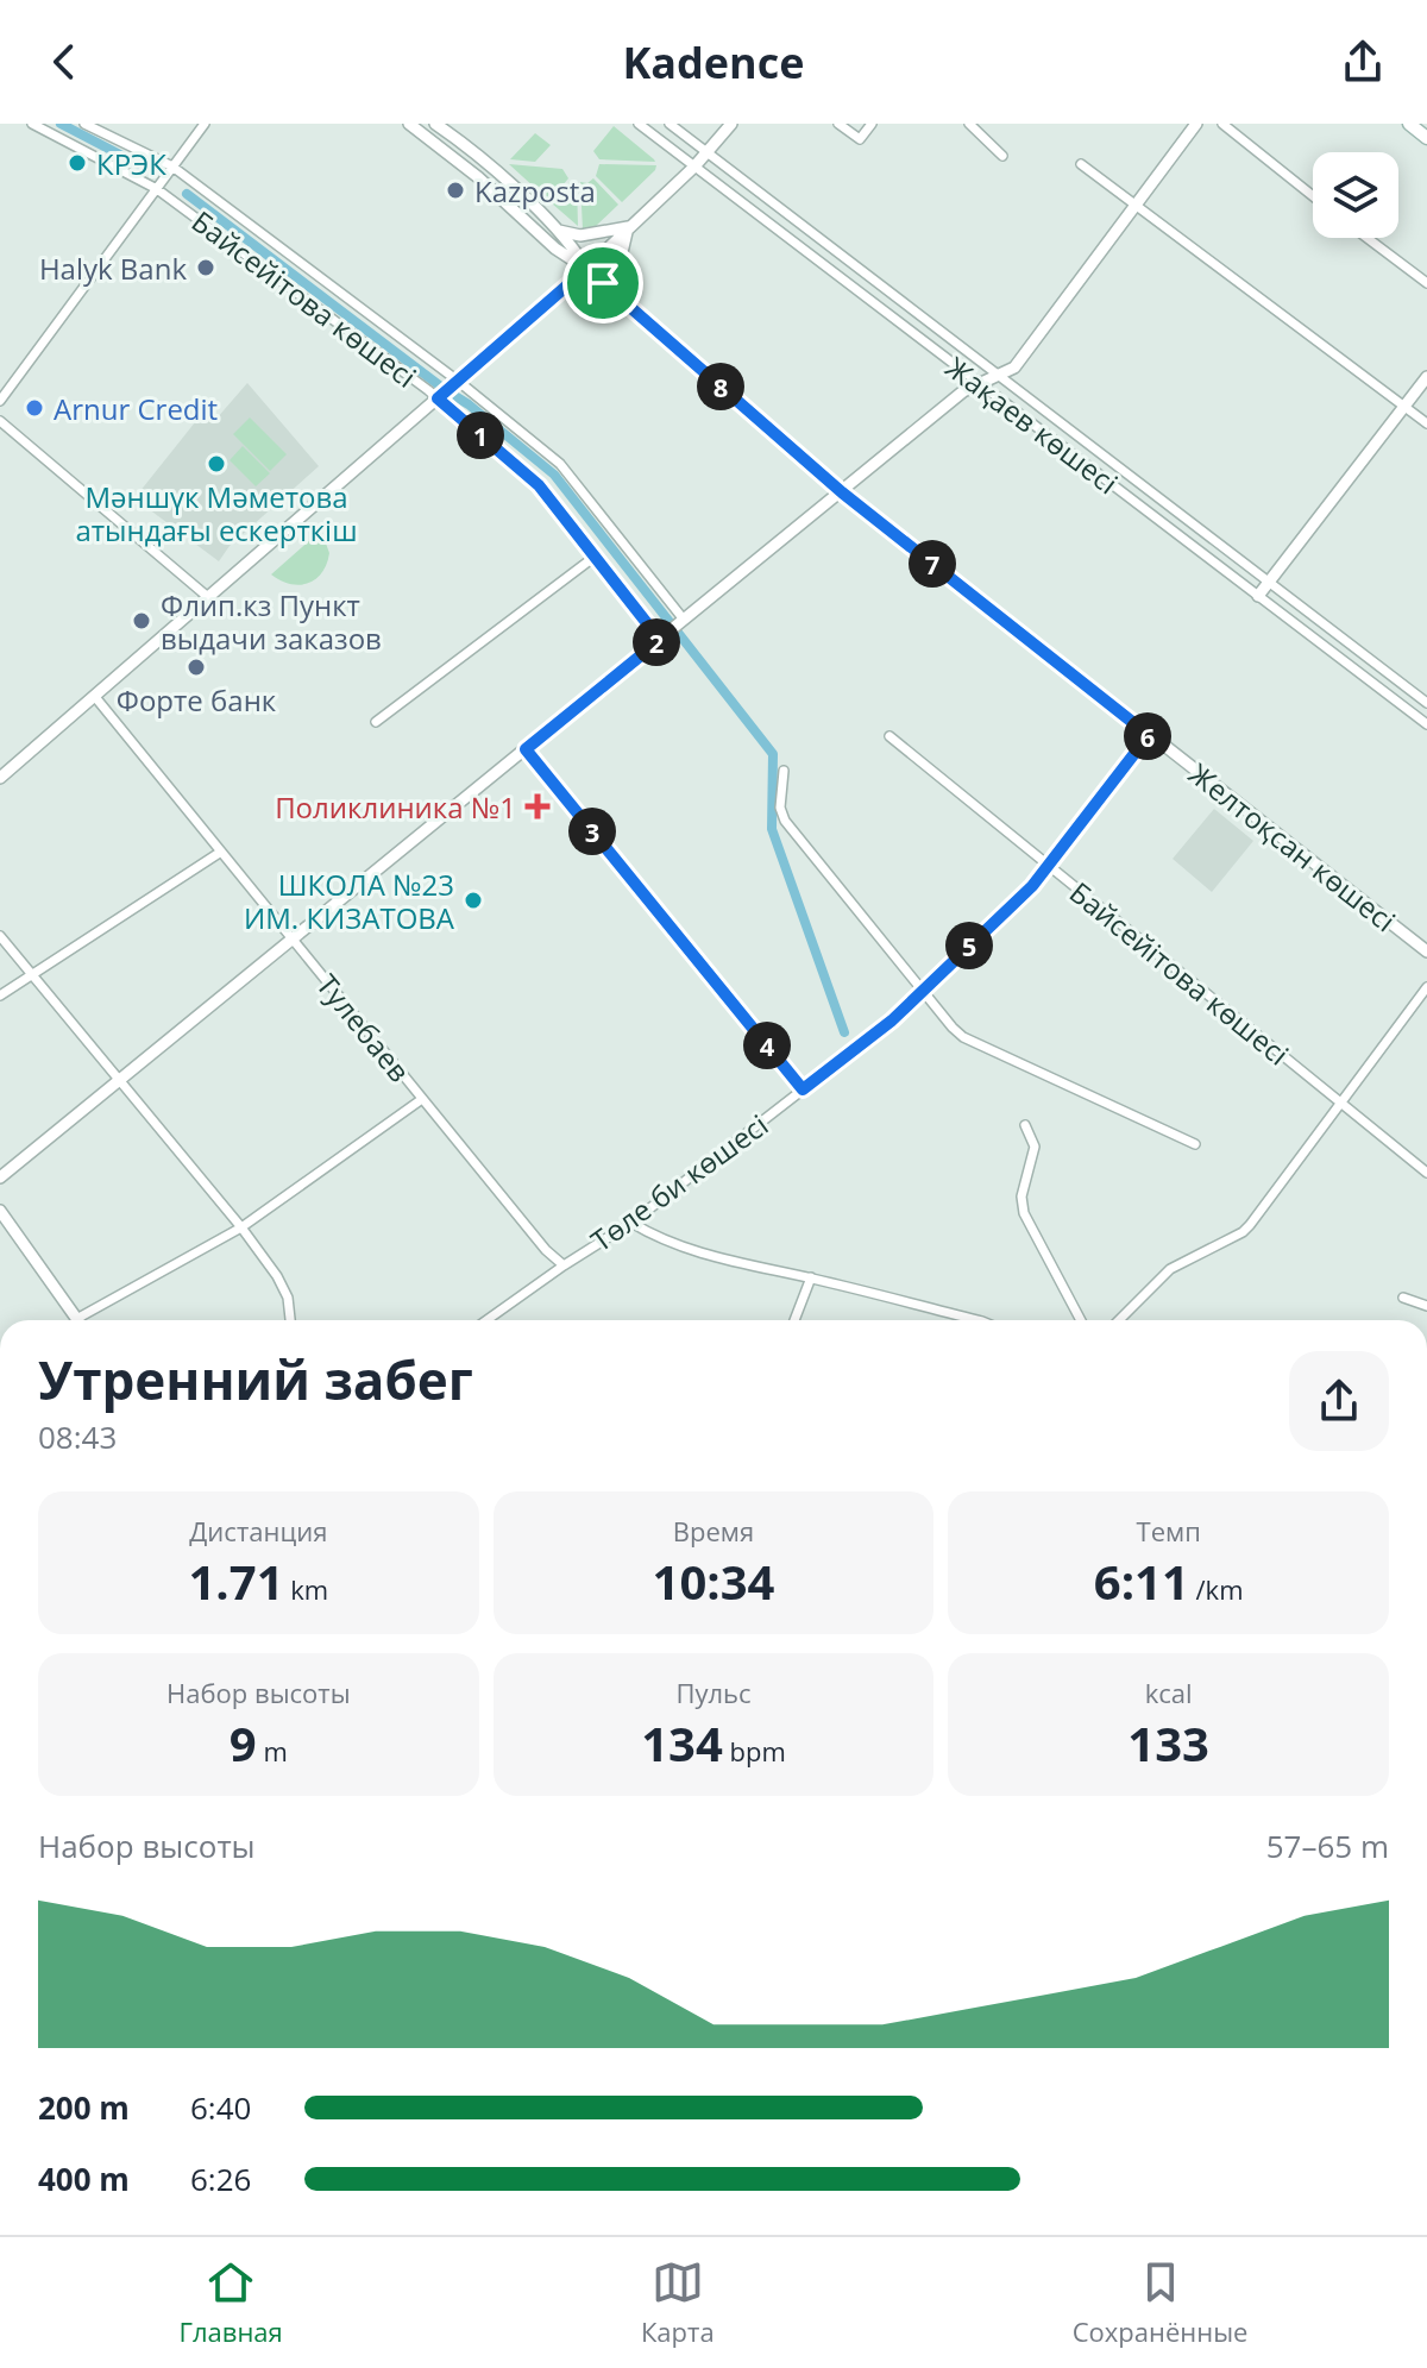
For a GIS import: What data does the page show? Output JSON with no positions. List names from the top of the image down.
{
  "streets": {
    "street": [
      "Байсейітова көшесі",
      "Жақаев көшесі",
      "Желтоқсан көшесі",
      "Тулебаев",
      "Төле би көшесі"
    ]
  },
  "crossings": [
    ["Байсейітова көшесі", "Төле би көшесі"],
    ["Желтоқсан көшесі", "Төле би көшесі"],
    ["Тулебаев", "Төле би көшесі"]
  ],
  "places": {
    "other": [
      "КРЭК",
      "Kazposta",
      "Halyk Bank",
      "Arnur Credit",
      "Мәншүк Мәметова атындағы ескерткіш",
      "Флип.кз Пункт выдачи заказов",
      "Форте банк",
      "ШКОЛА №23 ИМ. КИЗАТОВА"
    ],
    "health": ["Поликлиника №1"]
  },
  "page": {
    "header": "Kadence",
    "pins": [
      "8",
      "1",
      "7",
      "2",
      "6",
      "3",
      "5",
      "4"
    ],
    "heading": ["Утренний забег", "08:43"],
    "stats": [
      ["Дистанция", "1.71 km"],
      ["Время", "10:34"],
      ["Темп", "6:11 /km"],
      ["Набор высоты", "9 m"],
      ["Пульс", "134 bpm"],
      ["kcal", "133"]
    ],
    "chart": ["Набор высоты", "57–65 m"],
    "list": [
      {
        "name": "200 m",
        "note": "6:40"
      },
      {
        "name": "400 m",
        "note": "6:26"
      }
    ],
    "tabs": ["Главная", "Карта", "Сохранённые"]
  }
}
